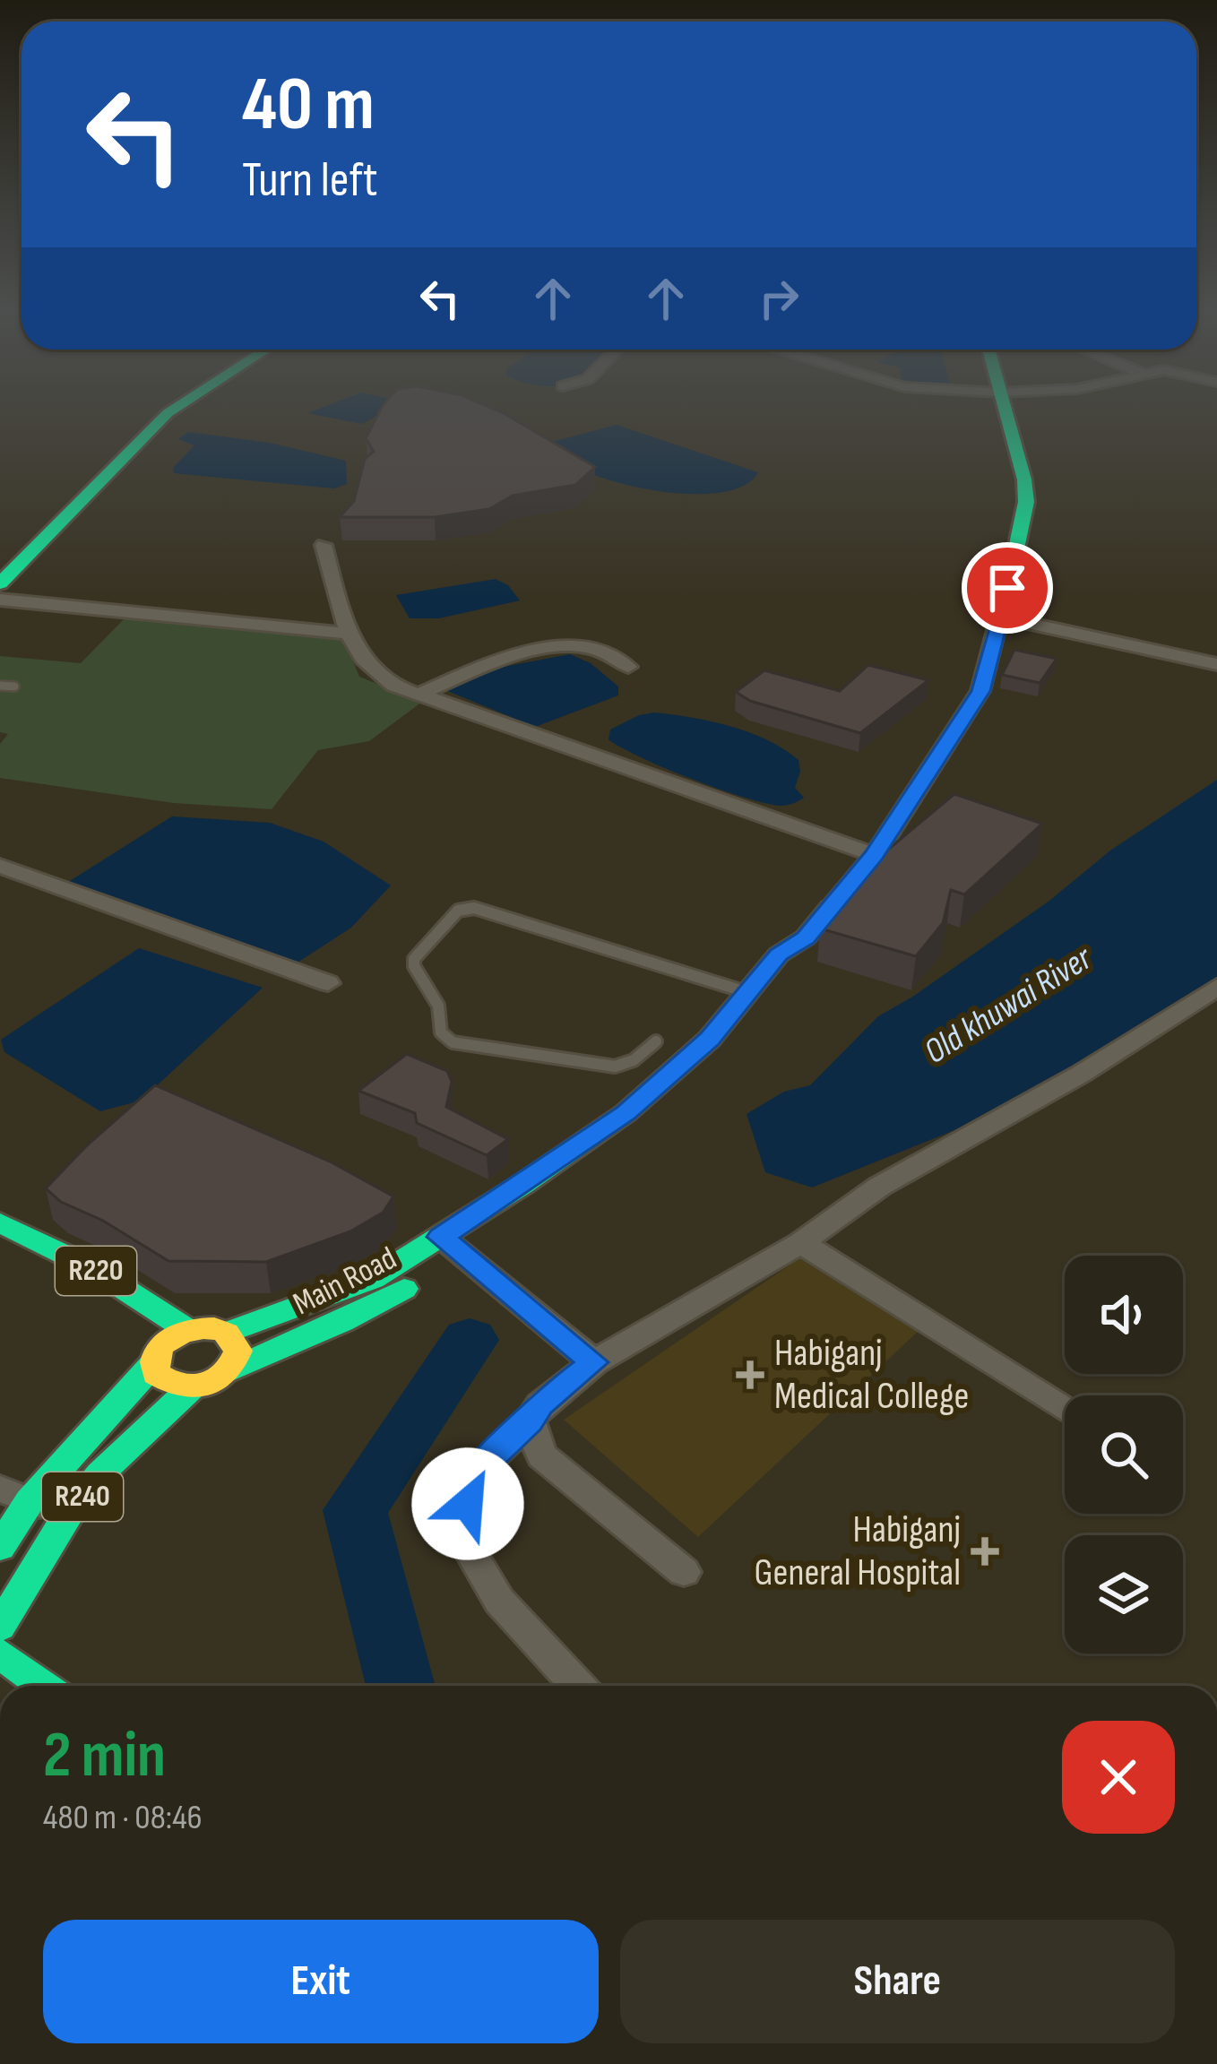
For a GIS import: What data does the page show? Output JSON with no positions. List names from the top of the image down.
{
  "streets": {
    "main road": ["R220", "Main Road", "R240"]
  },
  "crossings": [
    ["R220", "Main Road"],
    ["R220", "R240"],
    ["Main Road", "R240"]
  ],
  "water": ["Old khuwai River"],
  "places": {
    "health": ["Habiganj Medical College", "Habiganj General Hospital"]
  },
  "page": {
    "turn": ["40 m", "Turn left"],
    "heading": ["2 min", "480 m · 08:46"],
    "buttons": ["Exit", "Share"]
  }
}
